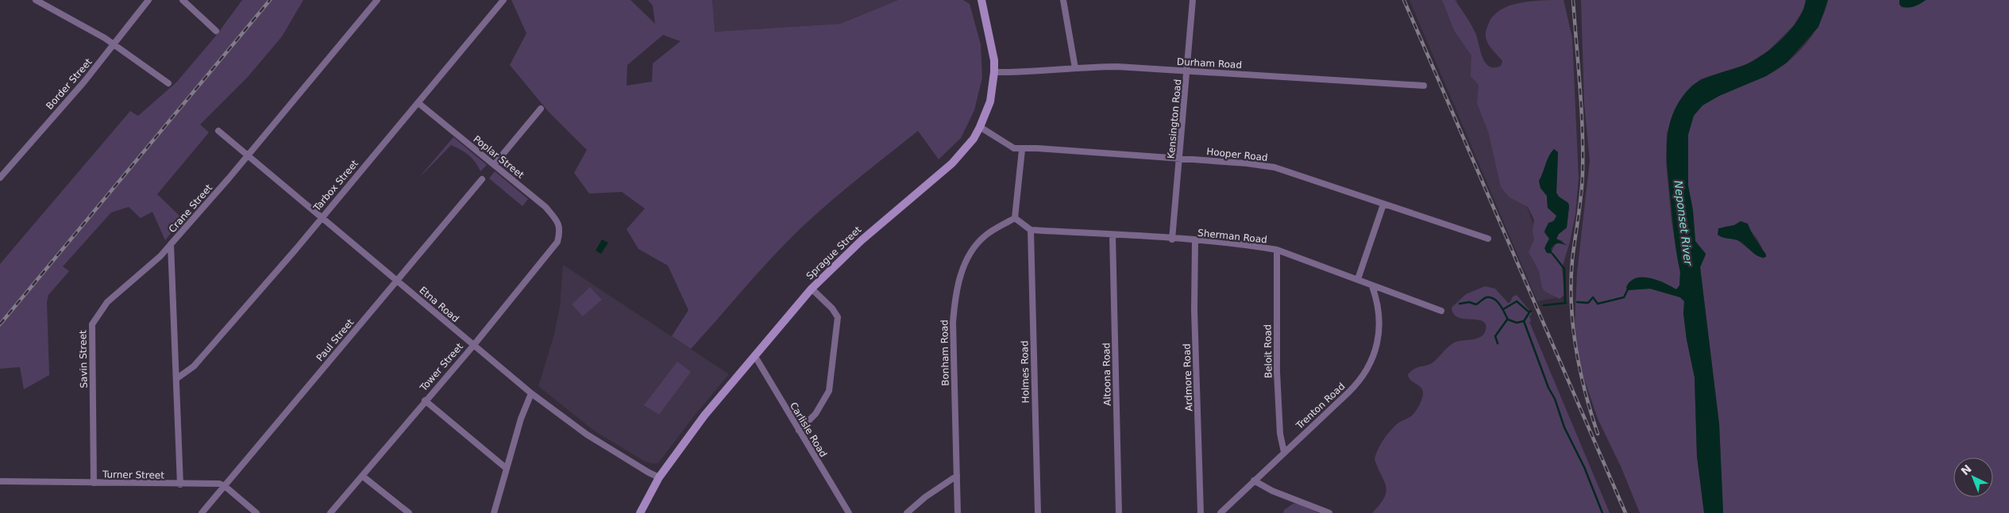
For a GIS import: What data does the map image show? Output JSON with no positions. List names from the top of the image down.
{
  "streets": {
    "main road": ["Sprague Street"],
    "street": [
      "Durham Road",
      "Border Street",
      "Kensington Road",
      "Hooper Road",
      "Poplar Street",
      "Tarbox Street",
      "Crane Street",
      "Sherman Road",
      "Etna Road",
      "Paul Street",
      "Beloit Road",
      "Bonham Road",
      "Savin Street",
      "Tower Street",
      "Holmes Road",
      "Altoona Road",
      "Ardmore Road",
      "Trenton Road",
      "Carlisle Road",
      "Turner Street"
    ]
  },
  "crossings": [
    ["Durham Road", "Kensington Road"],
    ["Durham Road", "Sprague Street"],
    ["Kensington Road", "Hooper Road"],
    ["Kensington Road", "Sherman Road"],
    ["Hooper Road", "Sprague Street"],
    ["Poplar Street", "Tarbox Street"],
    ["Poplar Street", "Tower Street"],
    ["Tarbox Street", "Crane Street"],
    ["Tarbox Street", "Etna Road"],
    ["Crane Street", "Etna Road"],
    ["Crane Street", "Savin Street"],
    ["Crane Street", "Turner Street"],
    ["Sherman Road", "Beloit Road"],
    ["Sherman Road", "Holmes Road"],
    ["Sherman Road", "Altoona Road"],
    ["Sherman Road", "Ardmore Road"],
    ["Sherman Road", "Trenton Road"],
    ["Sprague Street", "Etna Road"],
    ["Sprague Street", "Carlisle Road"],
    ["Etna Road", "Paul Street"],
    ["Etna Road", "Tower Street"],
    ["Paul Street", "Turner Street"],
    ["Beloit Road", "Trenton Road"],
    ["Savin Street", "Turner Street"]
  ],
  "water": ["Neponset River"],
  "north": "top left"
}
